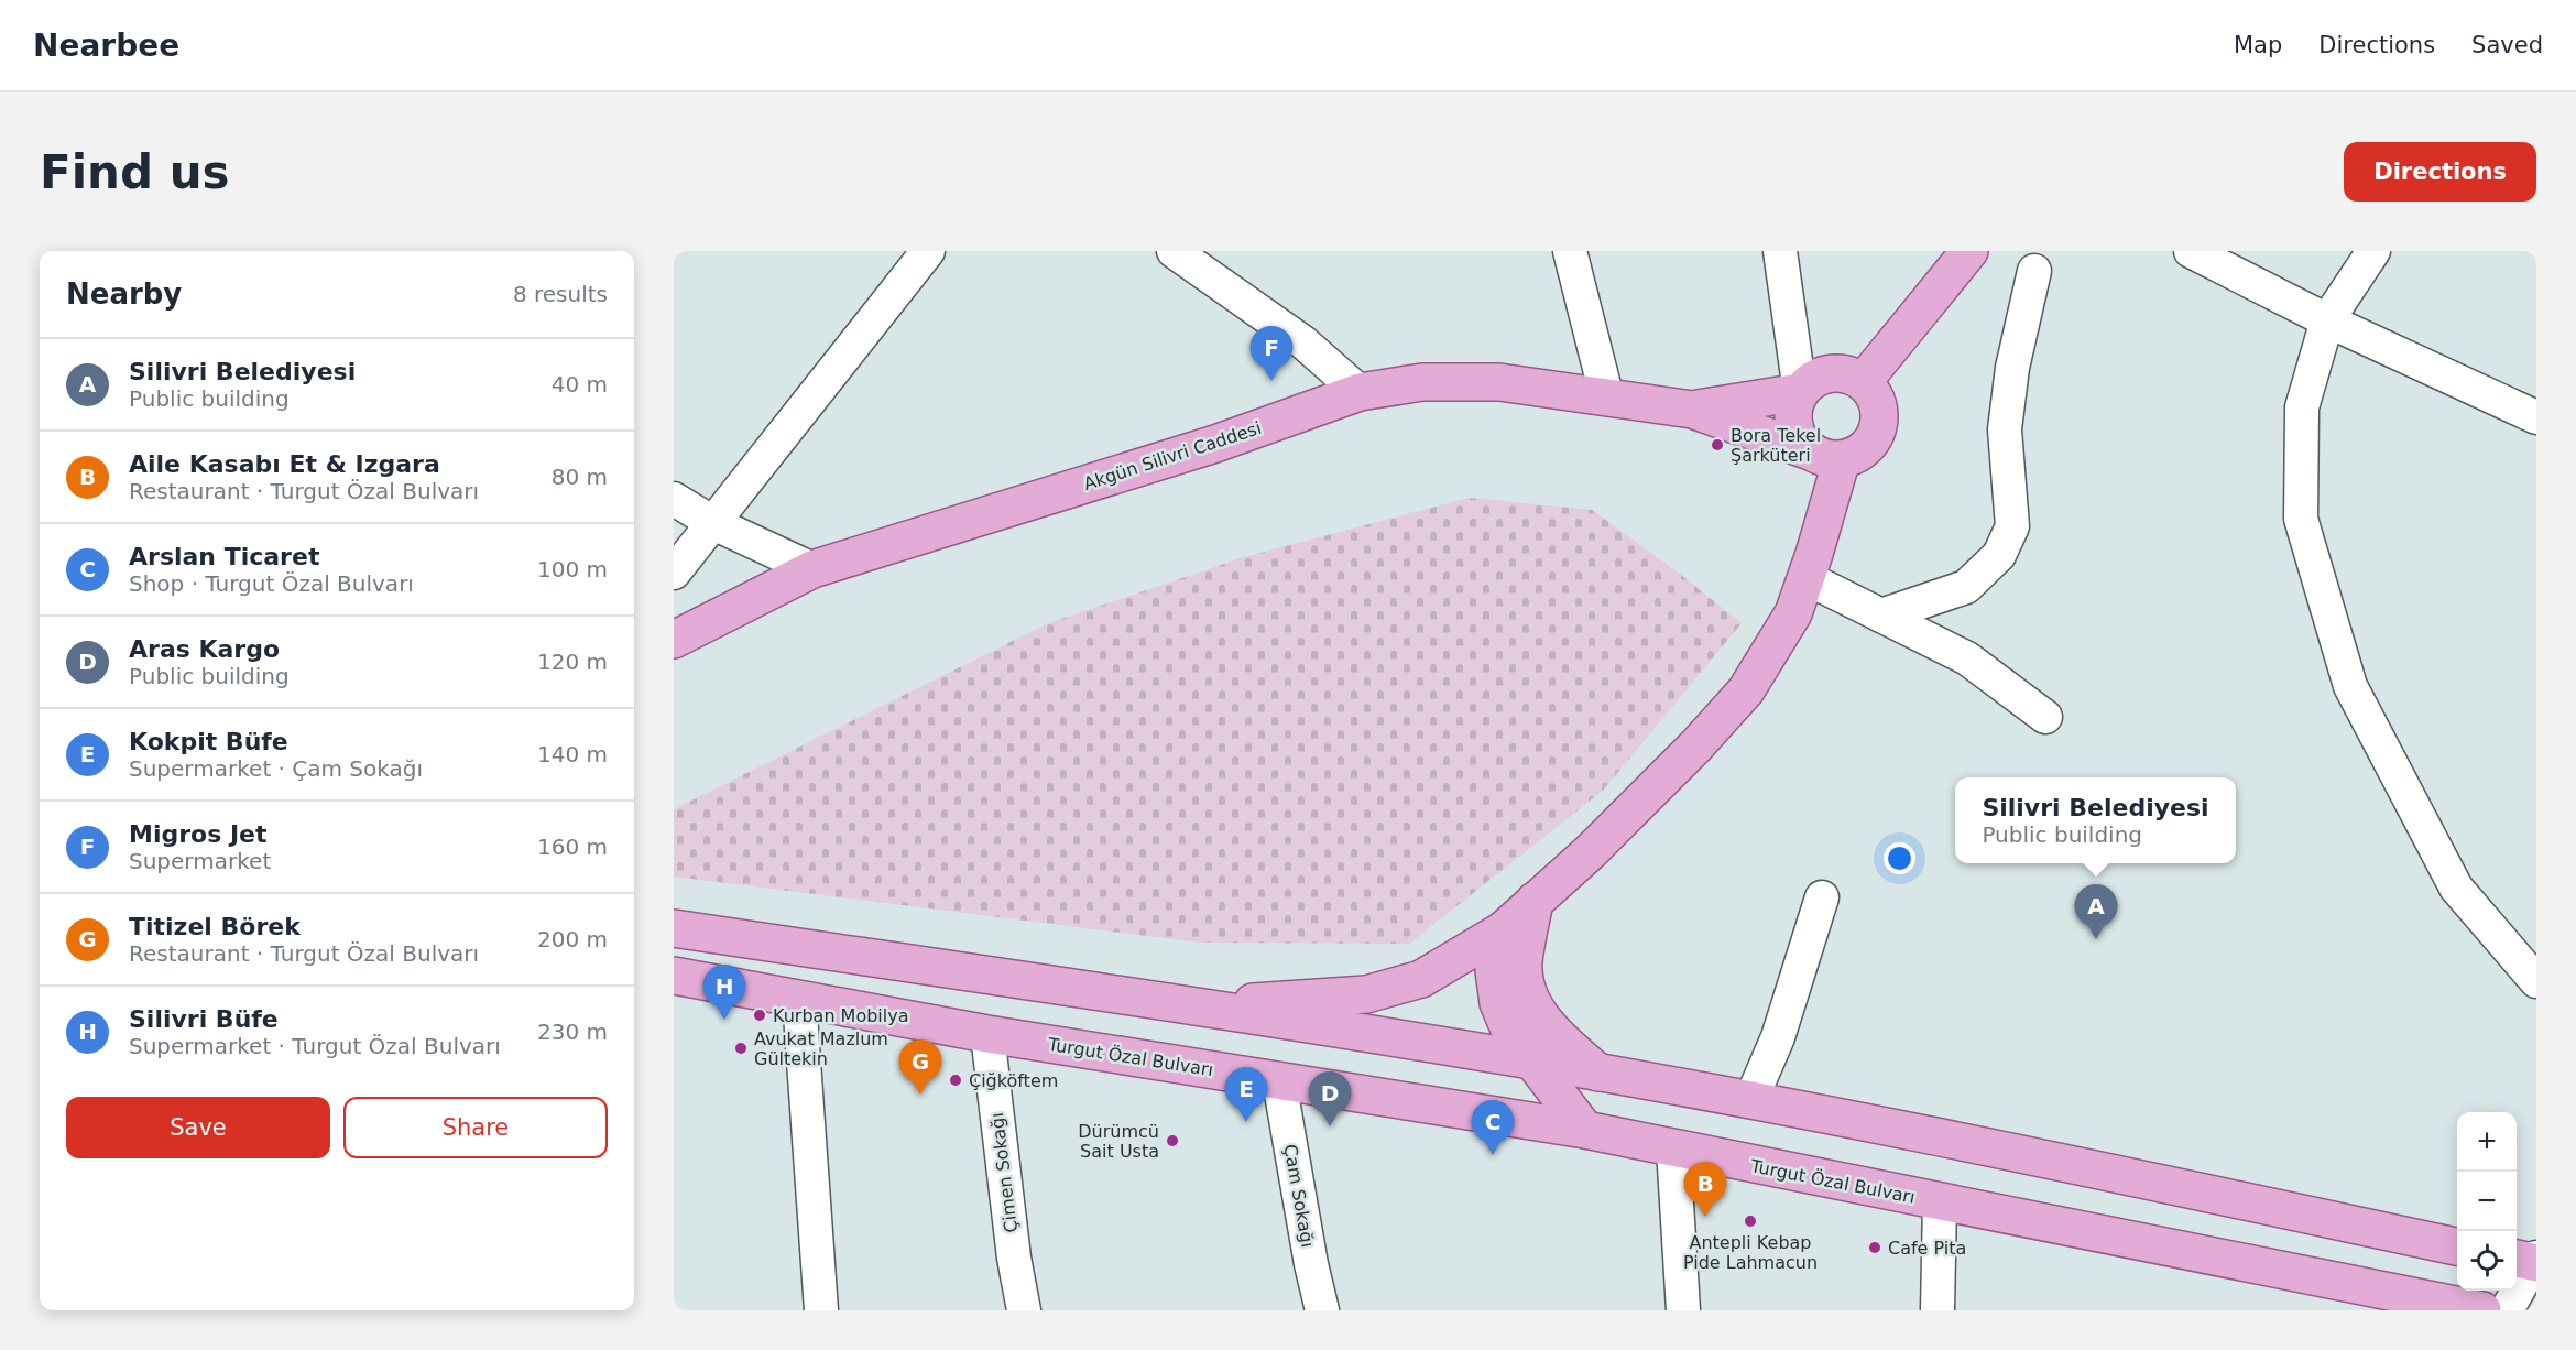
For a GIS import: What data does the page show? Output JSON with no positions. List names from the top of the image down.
{
  "streets": {
    "main road": ["Akgün Silivri Caddesi", "Turgut Özal Bulvarı"],
    "street": ["Çimen Sokağı", "Çam Sokağı"]
  },
  "crossings": [
    ["Turgut Özal Bulvarı", "Çimen Sokağı"],
    ["Turgut Özal Bulvarı", "Çam Sokağı"]
  ],
  "places": [
    "Bora Tekel Şarküteri",
    "Kurban Mobilya",
    "Avukat Mazlum Gültekin",
    "Çiğköftem",
    "Dürümcü Sait Usta",
    "Antepli Kebap Pide Lahmacun",
    "Cafe Pita"
  ],
  "page": {
    "header": "Nearbee",
    "nav": ["Map", "Directions", "Saved"],
    "buttons": [
      "Directions",
      ["Save", "Share"]
    ],
    "title": "Find us",
    "heading": ["Nearby", "8 results"],
    "pins": [
      "F",
      "A",
      "H",
      "G",
      "E",
      "D",
      "C",
      "B"
    ],
    "list": [
      {
        "mark": "A",
        "name": "Silivri Belediyesi",
        "note": "Public building",
        "value": "40 m"
      },
      {
        "mark": "B",
        "name": "Aile Kasabı Et & Izgara",
        "note": "Restaurant · Turgut Özal Bulvarı",
        "value": "80 m"
      },
      {
        "mark": "C",
        "name": "Arslan Ticaret",
        "note": "Shop · Turgut Özal Bulvarı",
        "value": "100 m"
      },
      {
        "mark": "D",
        "name": "Aras Kargo",
        "note": "Public building",
        "value": "120 m"
      },
      {
        "mark": "E",
        "name": "Kokpit Büfe",
        "note": "Supermarket · Çam Sokağı",
        "value": "140 m"
      },
      {
        "mark": "F",
        "name": "Migros Jet",
        "note": "Supermarket",
        "value": "160 m"
      },
      {
        "mark": "G",
        "name": "Titizel Börek",
        "note": "Restaurant · Turgut Özal Bulvarı",
        "value": "200 m"
      },
      {
        "mark": "H",
        "name": "Silivri Büfe",
        "note": "Supermarket · Turgut Özal Bulvarı",
        "value": "230 m"
      }
    ],
    "popup": ["Silivri Belediyesi", "Public building"],
    "map_buttons": ["+", "−"]
  }
}
